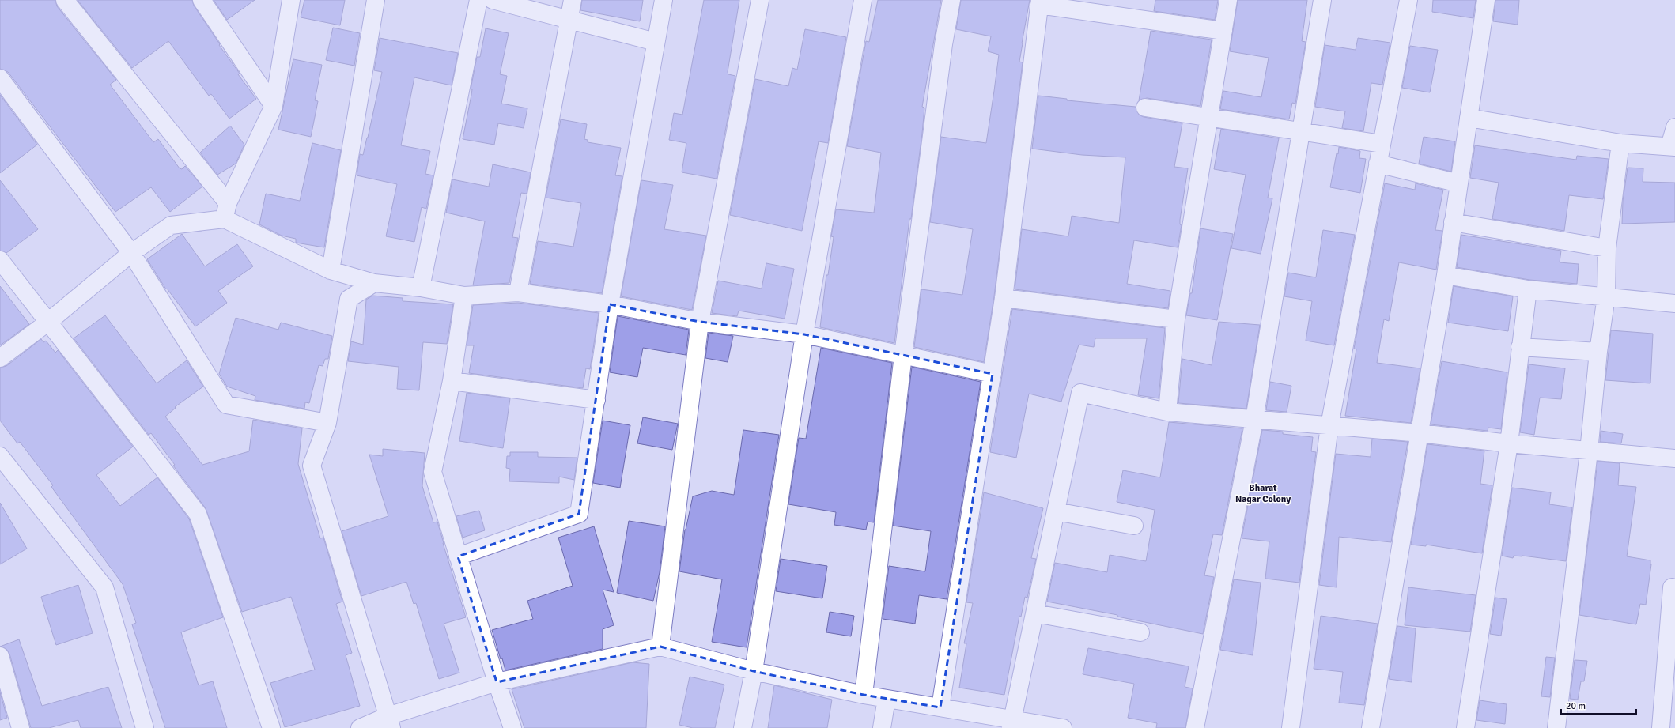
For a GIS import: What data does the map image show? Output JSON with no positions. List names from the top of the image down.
{
  "districts": ["Bharat Nagar Colony"],
  "scale_bar": "20 m"
}
